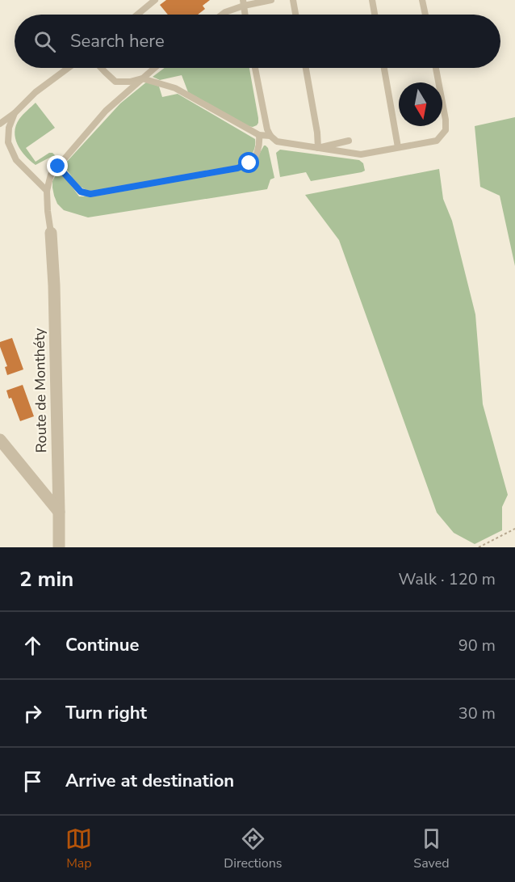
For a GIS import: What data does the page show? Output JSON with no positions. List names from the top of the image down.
{
  "streets": {
    "street": ["Route de Monthéty"]
  },
  "north": "bottom",
  "page": {
    "search": "Search here",
    "heading": ["2 min", "Walk · 120 m"],
    "list": [
      ["Continue", "90 m"],
      ["Turn right", "30 m"],
      "Arrive at destination"
    ],
    "nav": ["Map", "Directions", "Saved"]
  }
}
